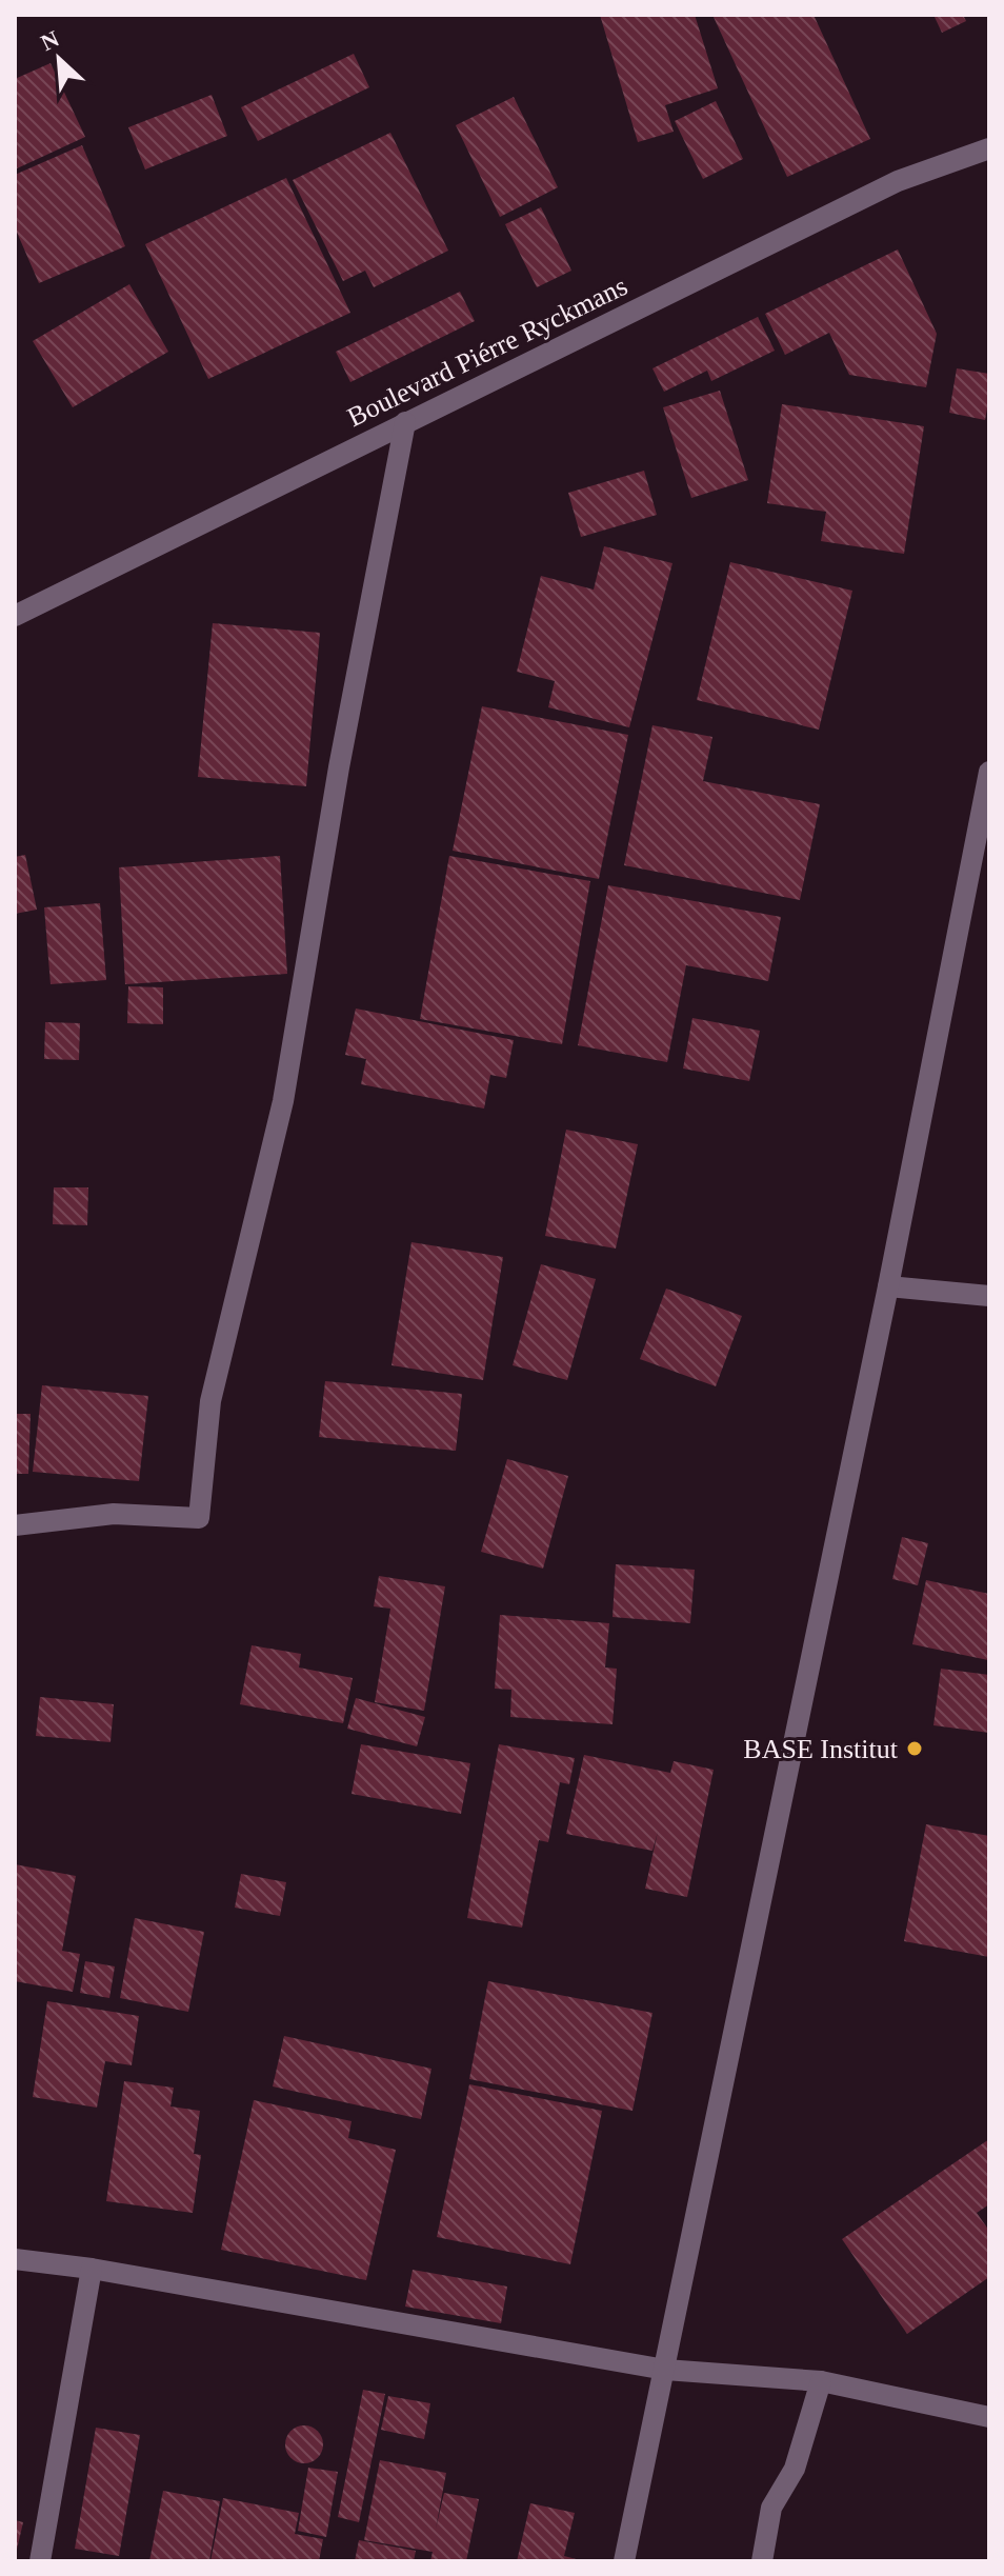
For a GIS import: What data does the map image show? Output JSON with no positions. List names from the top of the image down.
{
  "streets": {
    "street": ["Boulevard Piérre Ryckmans"]
  },
  "places": ["BASE Institut"],
  "north": "top left"
}
